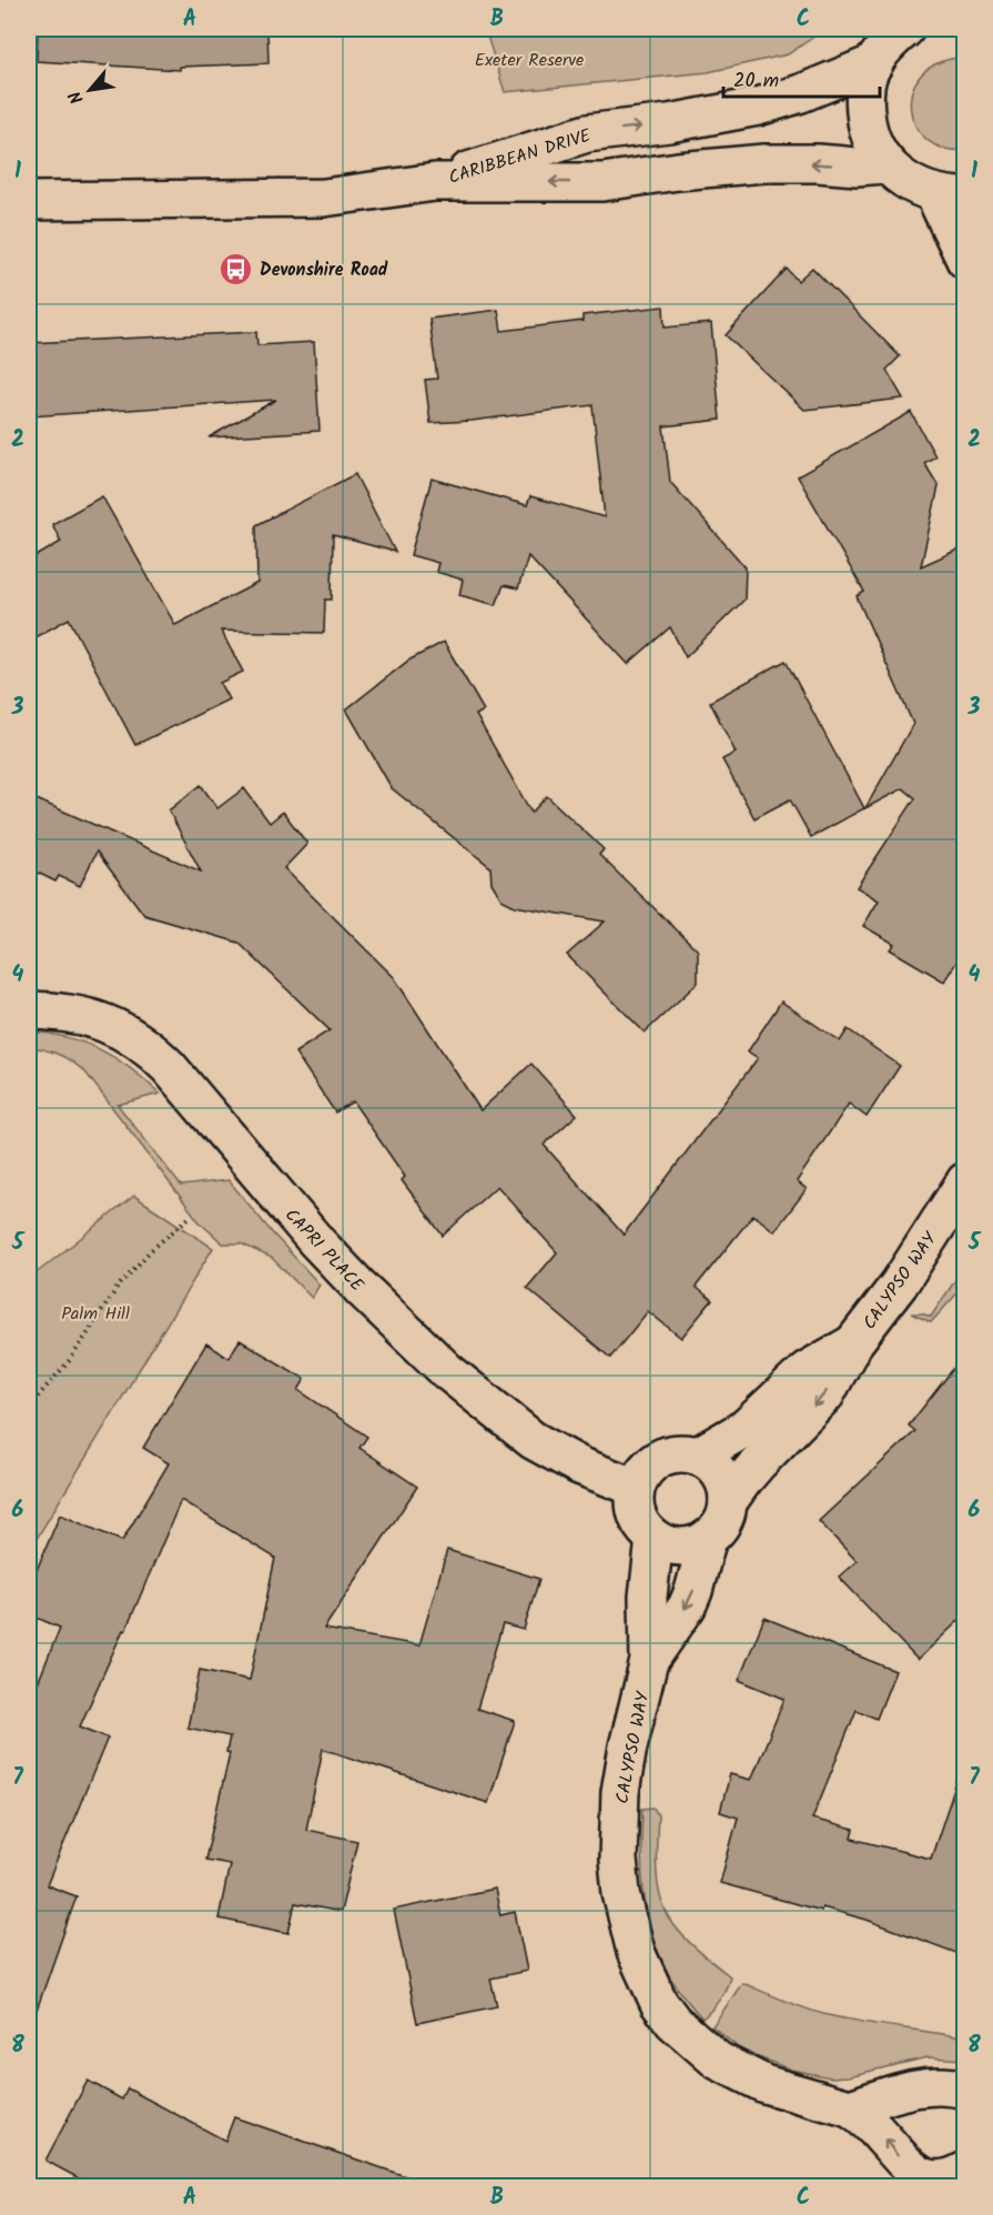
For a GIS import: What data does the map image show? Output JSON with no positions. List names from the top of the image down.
{
  "streets": {
    "street": ["CARIBBEAN DRIVE", "CAPRI PLACE", "CALYPSO WAY"]
  },
  "crossings": [
    ["CAPRI PLACE", "CALYPSO WAY"]
  ],
  "parks": ["Exeter Reserve", "Palm Hill"],
  "places": {
    "bus stop": ["Devonshire Road"]
  },
  "scale_bar": "20 m",
  "north": "bottom left",
  "grid": {
    "columns": ["A", "B", "C"],
    "rows": [
      "1",
      "2",
      "3",
      "4",
      "5",
      "6",
      "7",
      "8"
    ]
  }
}
